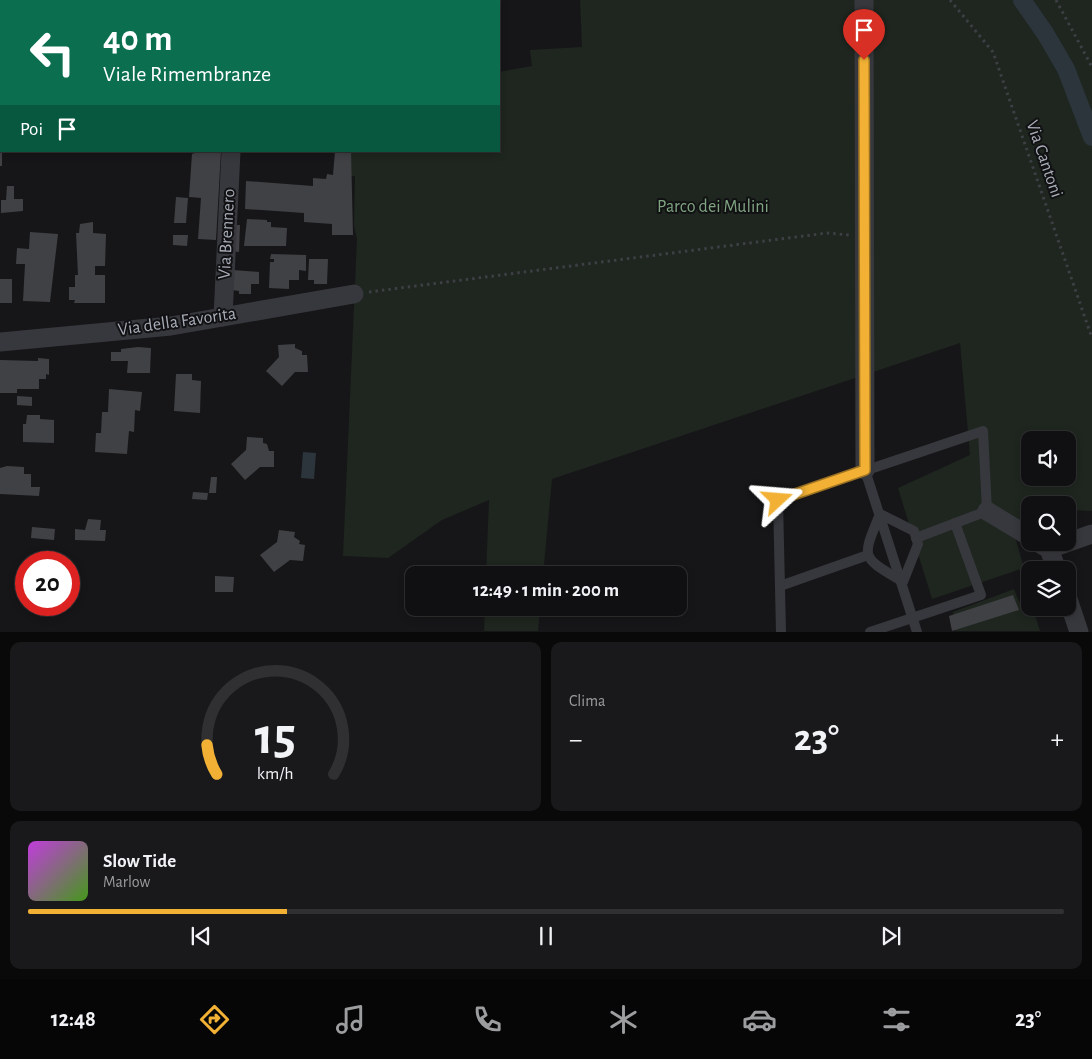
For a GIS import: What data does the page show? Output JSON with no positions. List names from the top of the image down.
{
  "streets": {
    "street": ["Via Brennero", "Via della Favorita"],
    "path": ["Via Cantoni"]
  },
  "crossings": [
    ["Via Brennero", "Via della Favorita"]
  ],
  "parks": ["Parco dei Mulini"],
  "page": {
    "turn": ["40 m", "Viale Rimembranze"],
    "then": "Poi",
    "limit": "20",
    "trip": "12:49 · 1 min · 200 m",
    "tile": "Clima",
    "heat": ["−", "23°", "+"],
    "song": ["Slow Tide", "Marlow"],
    "tabs": ["12:48", "23°"],
    "gauge": ["15", "km/h"]
  }
}
